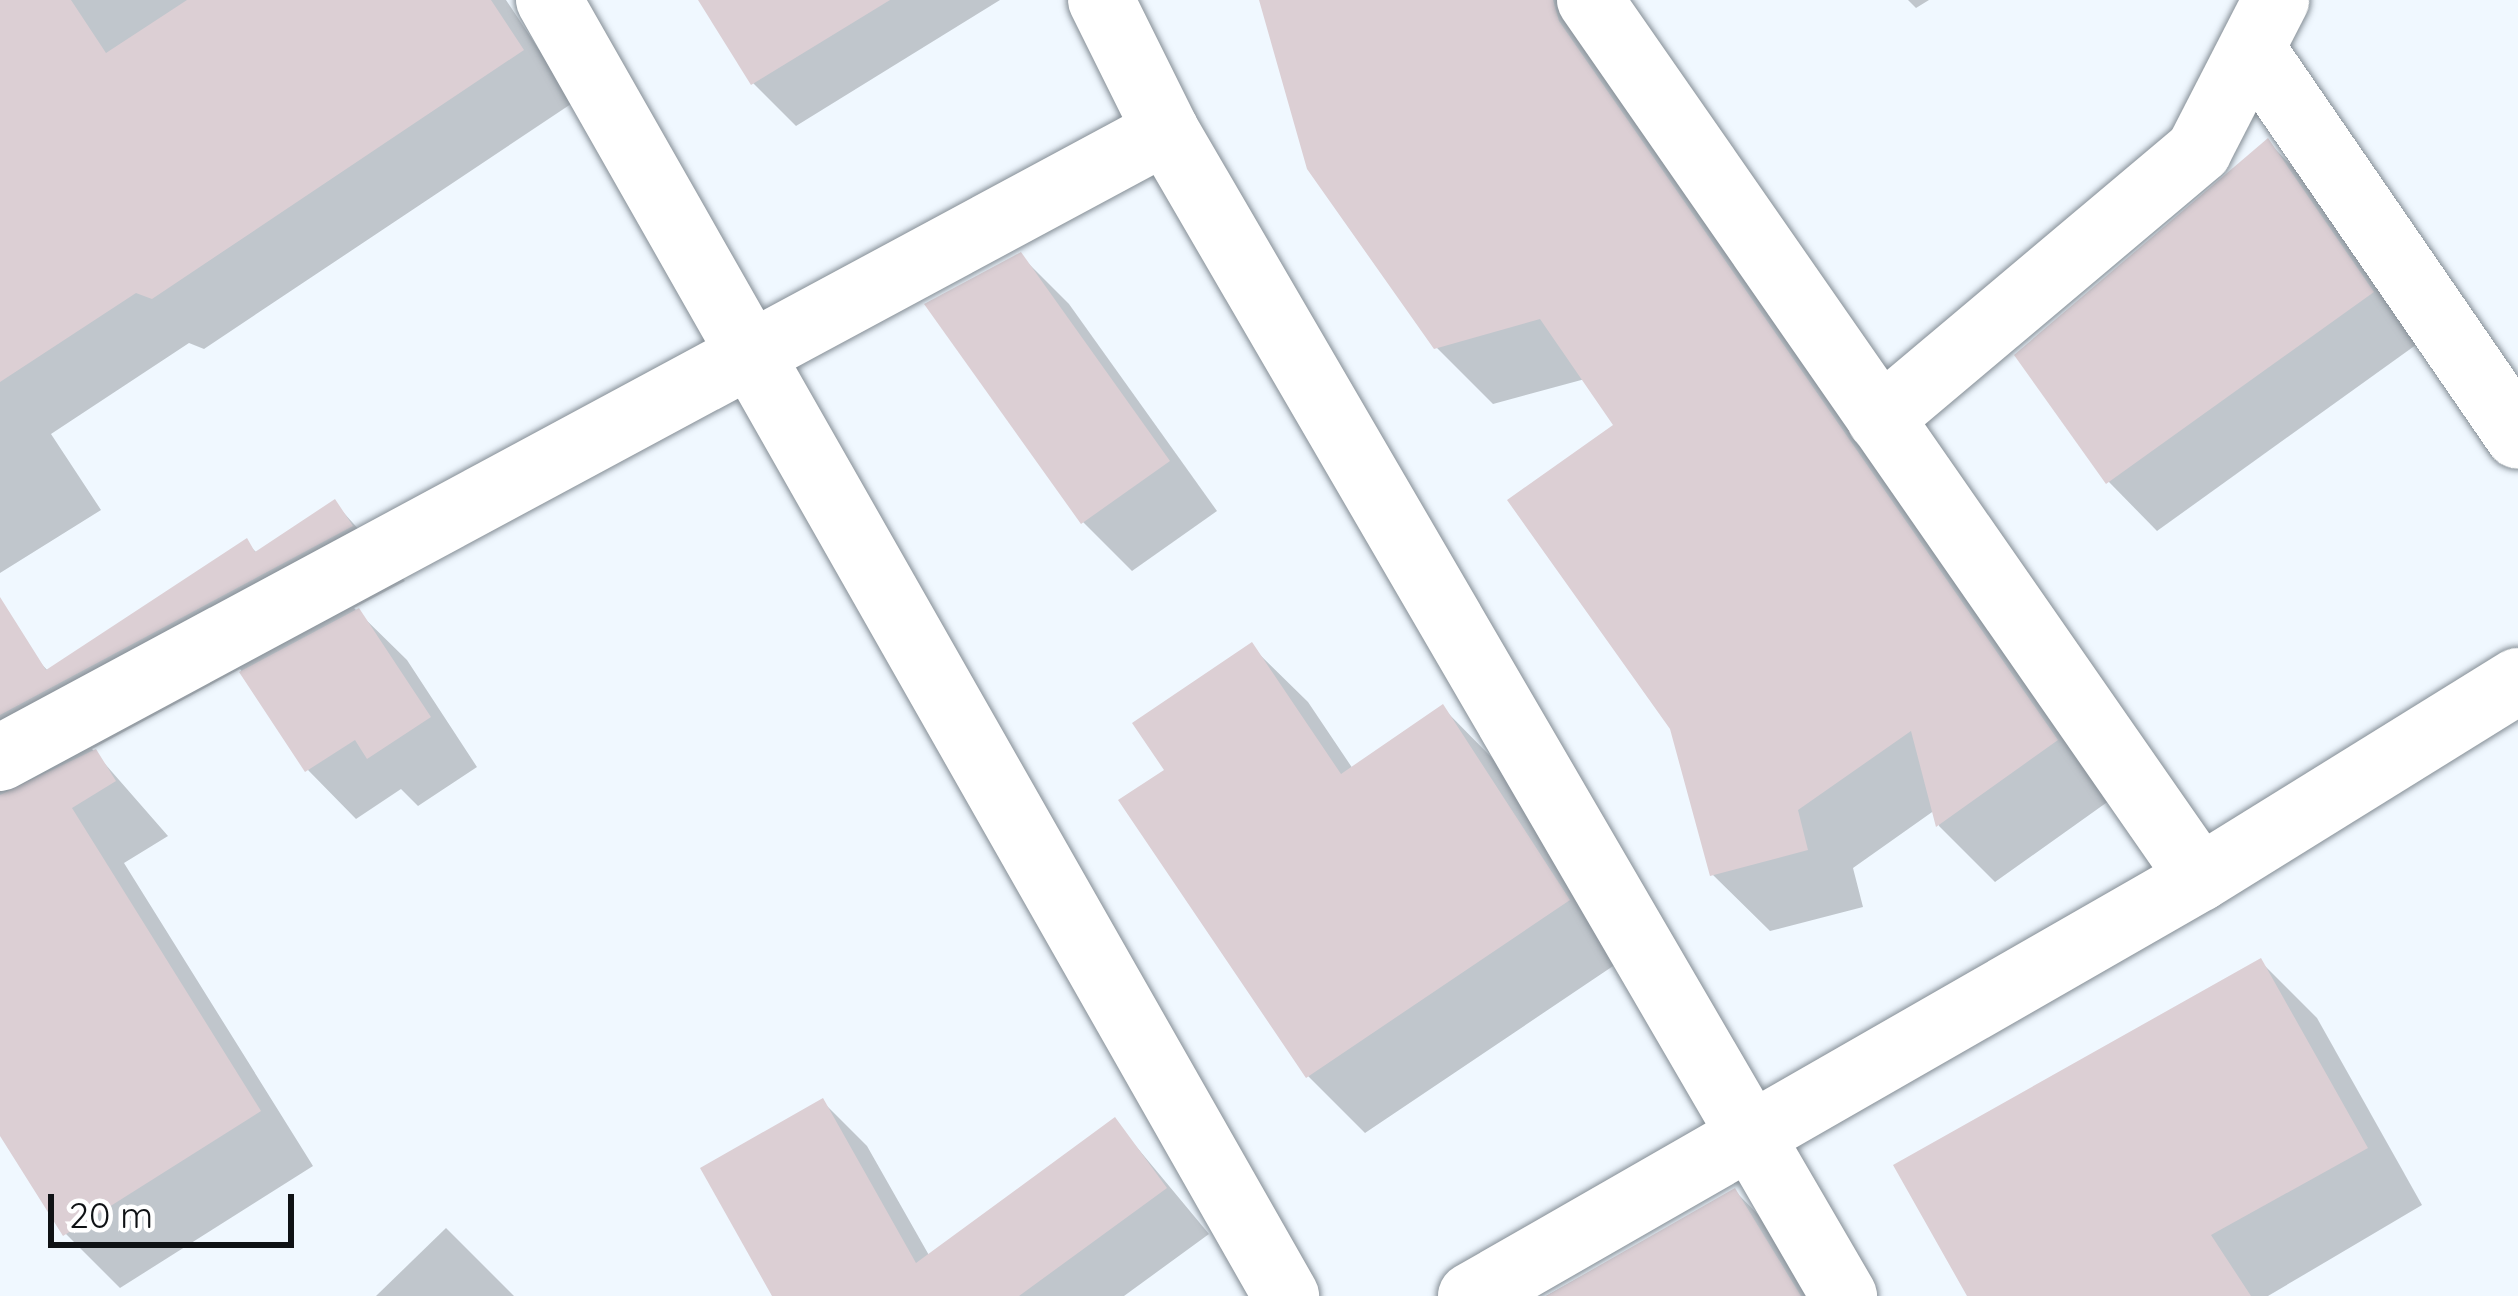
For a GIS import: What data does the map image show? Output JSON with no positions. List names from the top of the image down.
{
  "scale_bar": "20 m"
}
